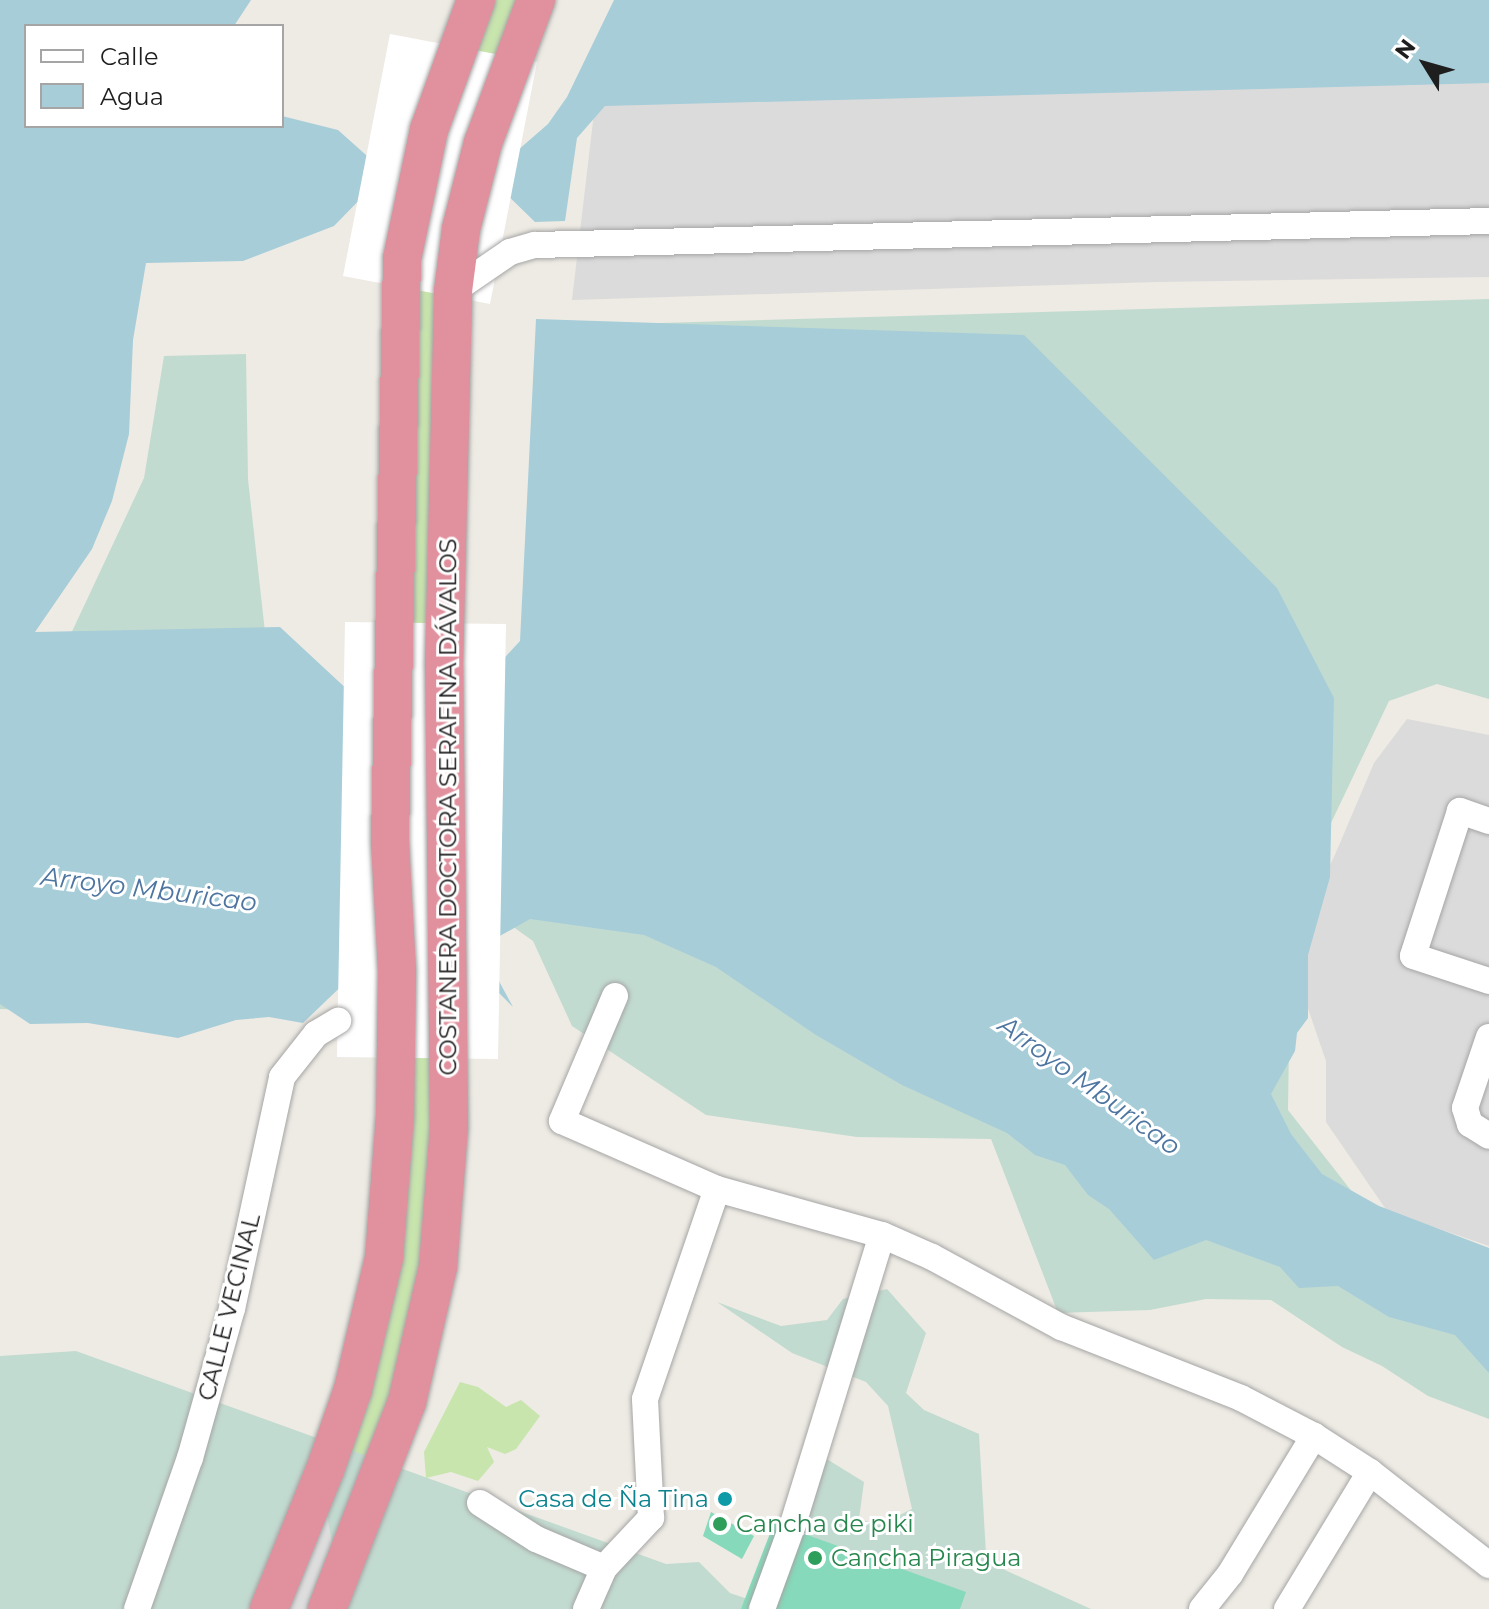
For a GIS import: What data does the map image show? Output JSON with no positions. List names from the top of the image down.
{
  "streets": {
    "highway": ["COSTANERA DOCTORA SERAFINA DÁVALOS"],
    "street": ["CALLE VECINAL"]
  },
  "water": ["Arroyo Mburicao"],
  "places": ["Casa de Ña Tina", "Cancha de piki", "Cancha Piragua"],
  "legend": ["Calle", "Agua"],
  "north": "top left"
}
